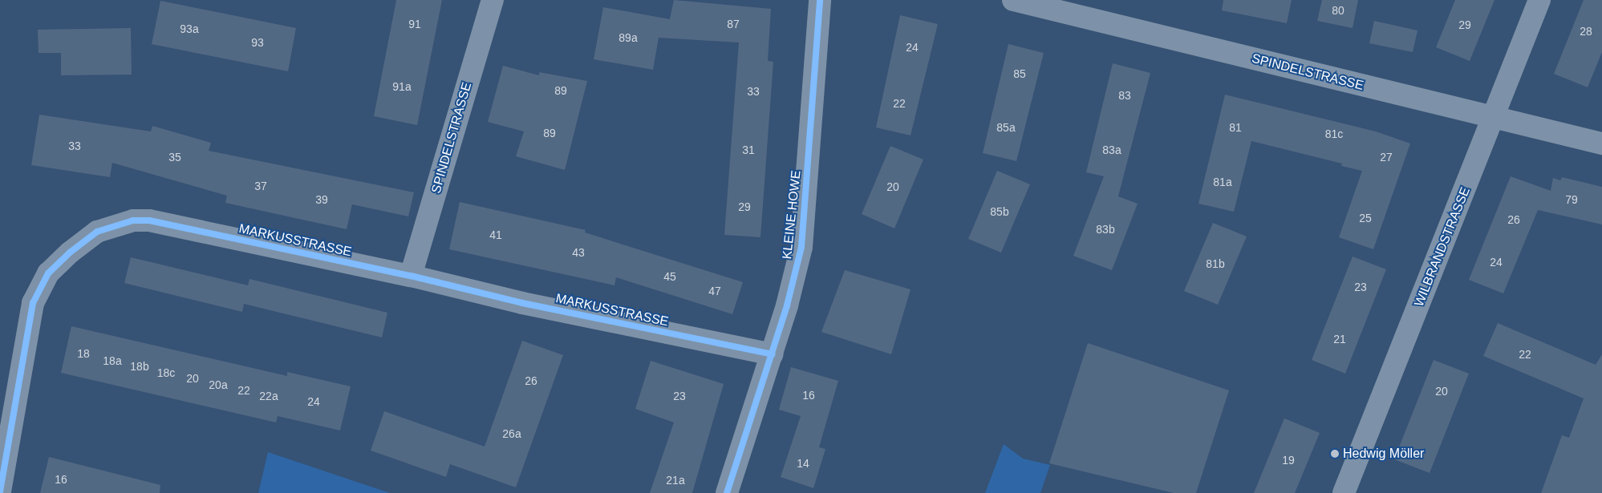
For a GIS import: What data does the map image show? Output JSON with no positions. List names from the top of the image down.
{
  "streets": {
    "street": [
      "SPINDELSTRASSE",
      "KLEINE HOWE",
      "MARKUSSTRASSE",
      "WILBRANDSTRASSE"
    ]
  },
  "crossings": [
    ["SPINDELSTRASSE", "MARKUSSTRASSE"],
    ["SPINDELSTRASSE", "WILBRANDSTRASSE"],
    ["KLEINE HOWE", "MARKUSSTRASSE"]
  ],
  "places": ["Hedwig Möller"],
  "house_numbers": [
    "80",
    "91",
    "87",
    "29",
    "93a",
    "28",
    "89a",
    "93",
    "24",
    "85",
    "91a",
    "89",
    "33",
    "83",
    "22",
    "85a",
    "81",
    "89",
    "81c",
    "33",
    "31",
    "83a",
    "35",
    "27",
    "81a",
    "37",
    "20",
    "39",
    "79",
    "29",
    "85b",
    "25",
    "26",
    "83b",
    "41",
    "43",
    "24",
    "81b",
    "45",
    "23",
    "47",
    "21",
    "18",
    "22",
    "18a",
    "18b",
    "18c",
    "20",
    "26",
    "20a",
    "22",
    "20",
    "16",
    "22a",
    "23",
    "24",
    "26a",
    "19",
    "14",
    "16",
    "21a"
  ]
}
